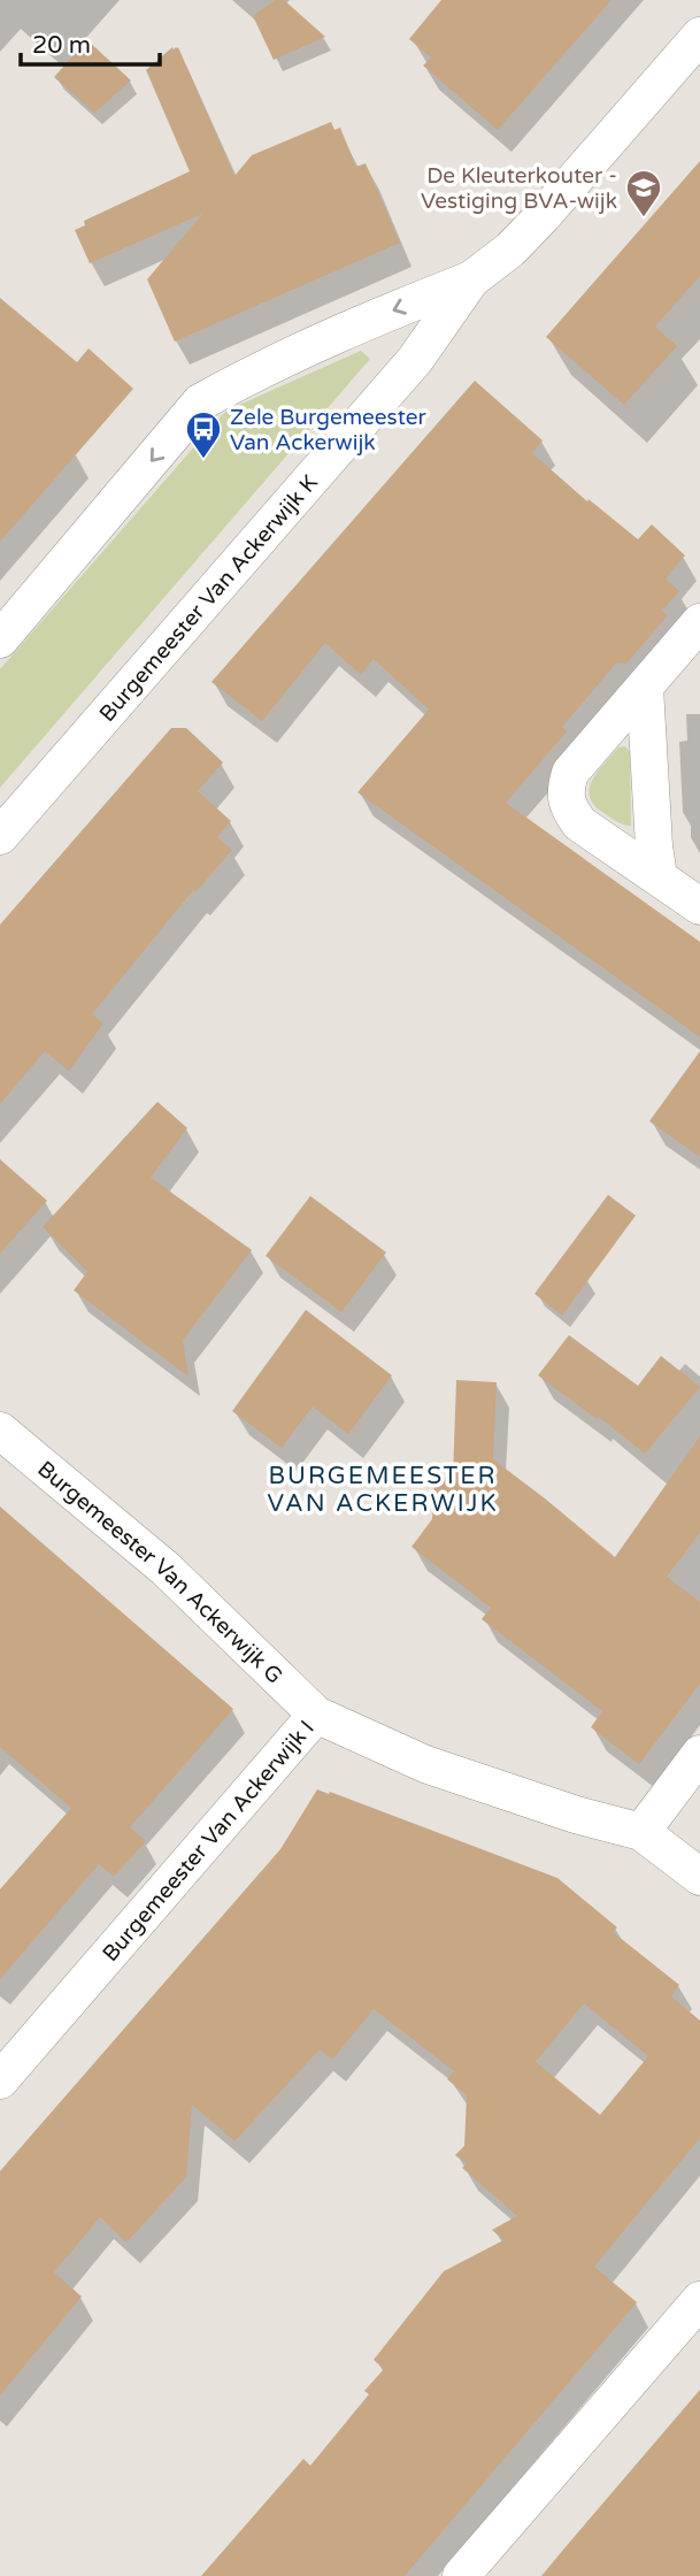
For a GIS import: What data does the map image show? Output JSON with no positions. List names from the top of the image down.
{
  "streets": {
    "street": ["Burgemeester Van Ackerwijk K", "Burgemeester Van Ackerwijk G", "Burgemeester Van Ackerwijk I"]
  },
  "crossings": [
    ["Burgemeester Van Ackerwijk G", "Burgemeester Van Ackerwijk I"]
  ],
  "districts": ["BURGEMEESTER VAN ACKERWIJK"],
  "places": {
    "school or university": ["De Kleuterkouter - Vestiging BVA-wijk"],
    "bus stop": ["Zele Burgemeester Van Ackerwijk"]
  },
  "scale_bar": "20 m"
}
